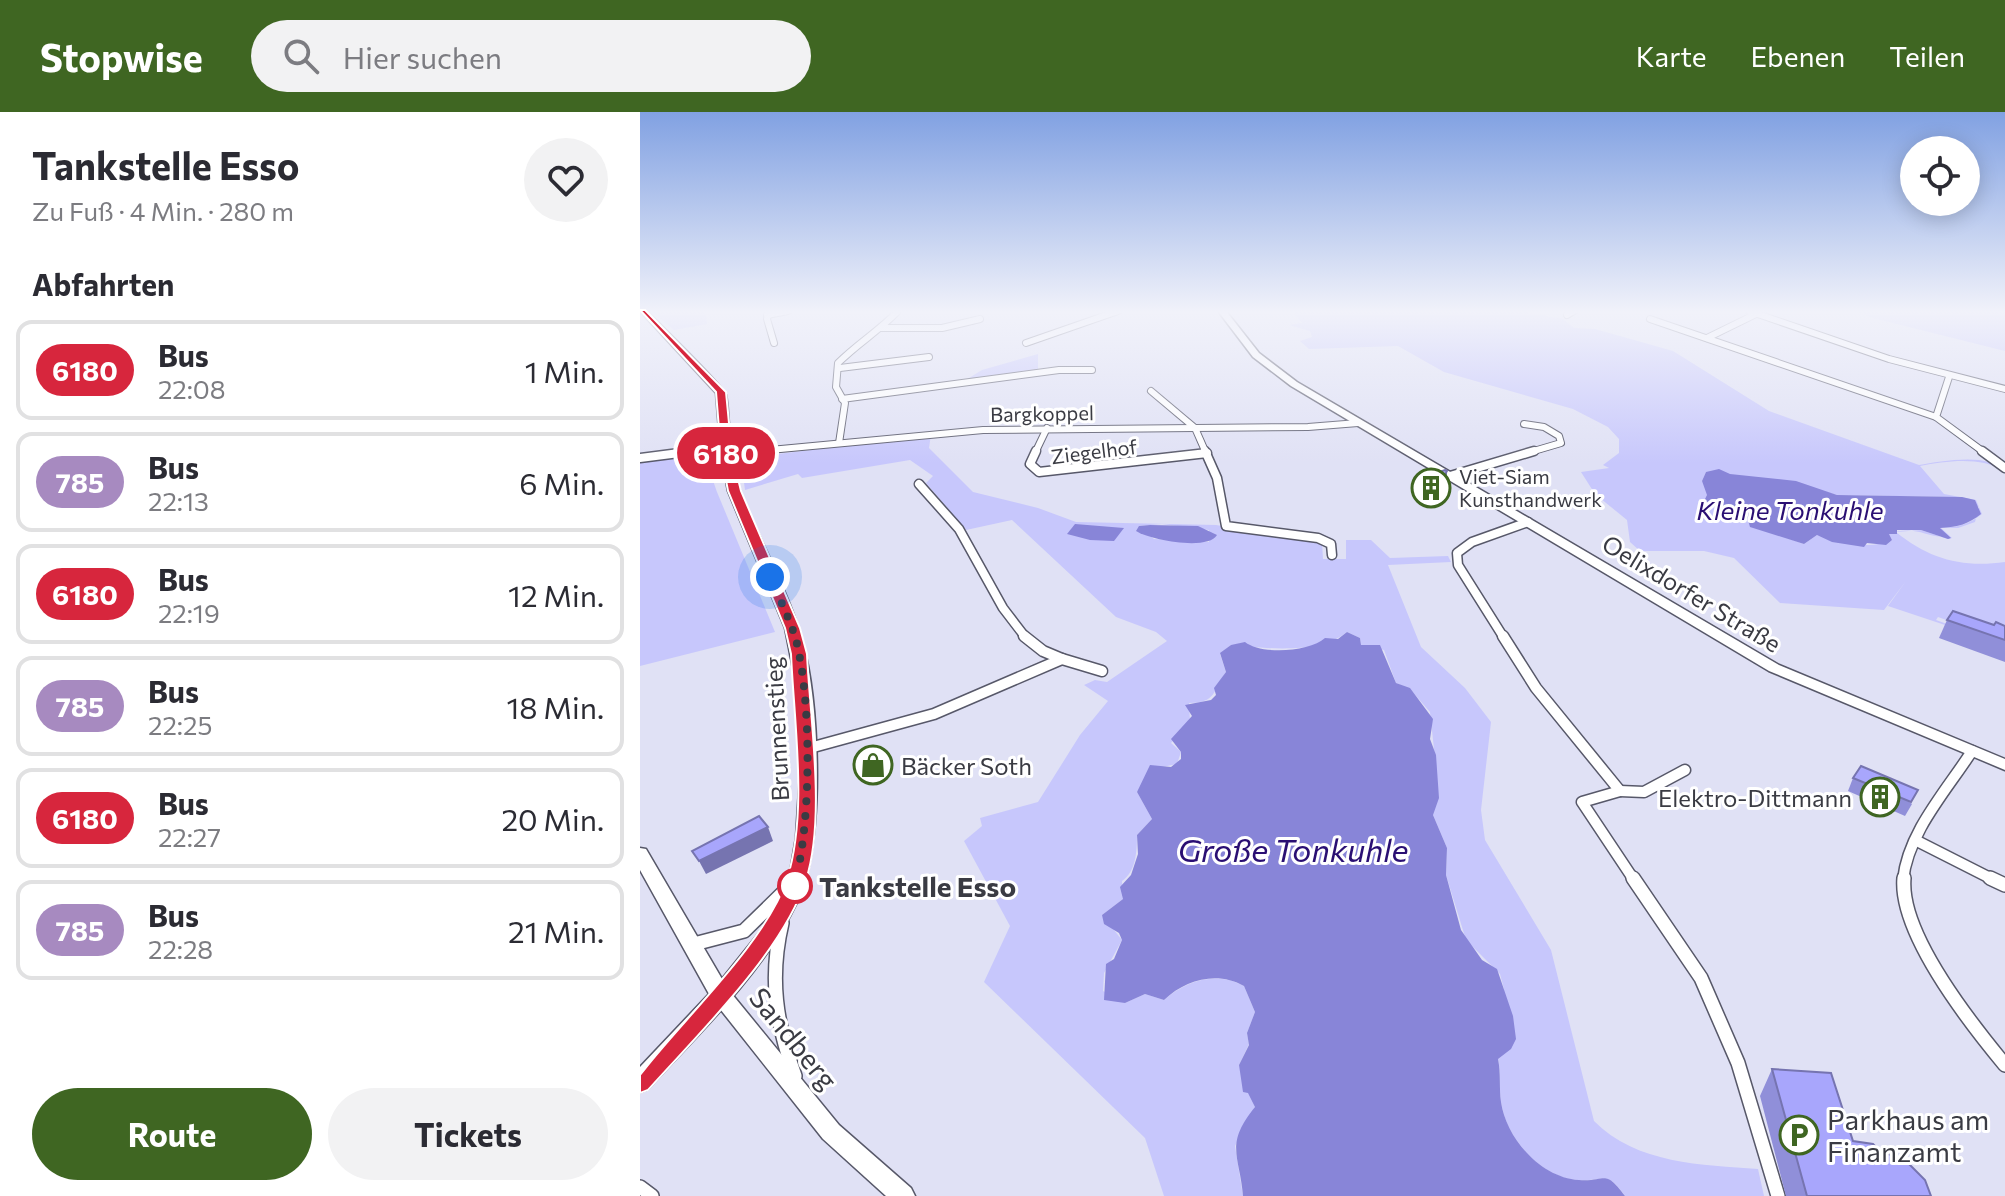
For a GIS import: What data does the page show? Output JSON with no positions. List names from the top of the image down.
{
  "streets": {
    "main road": ["Oelixdorfer Straße", "Brunnenstieg", "Sandberg"],
    "street": ["Bargkoppel", "Ziegelhof"]
  },
  "crossings": [
    ["Bargkoppel", "Ziegelhof"],
    ["Bargkoppel", "Oelixdorfer Straße"],
    ["Bargkoppel", "Brunnenstieg"],
    ["Brunnenstieg", "Sandberg"]
  ],
  "water": ["Kleine Tonkuhle", "Große Tonkuhle"],
  "places": {
    "building": ["Viet-Siam Kunsthandwerk", "Elektro-Dittmann"],
    "shop": ["Bäcker Soth"],
    "other": ["Tankstelle Esso"],
    "parking": ["Parkhaus am Finanzamt"]
  },
  "lines": ["bus line 6180"],
  "page": {
    "header": "Stopwise",
    "search": "Hier suchen",
    "nav": ["Karte", "Ebenen", "Teilen"],
    "heading": [
      ["Tankstelle Esso", "Zu Fuß · 4 Min. · 280 m"],
      "Abfahrten"
    ],
    "on_map": "6180",
    "list": [
      {
        "mark": "6180",
        "name": "Bus",
        "note": "22:08",
        "value": "1 Min."
      },
      {
        "mark": "785",
        "name": "Bus",
        "note": "22:13",
        "value": "6 Min."
      },
      {
        "mark": "6180",
        "name": "Bus",
        "note": "22:19",
        "value": "12 Min."
      },
      {
        "mark": "785",
        "name": "Bus",
        "note": "22:25",
        "value": "18 Min."
      },
      {
        "mark": "6180",
        "name": "Bus",
        "note": "22:27",
        "value": "20 Min."
      },
      {
        "mark": "785",
        "name": "Bus",
        "note": "22:28",
        "value": "21 Min."
      }
    ],
    "buttons": ["Route", "Tickets"]
  }
}
